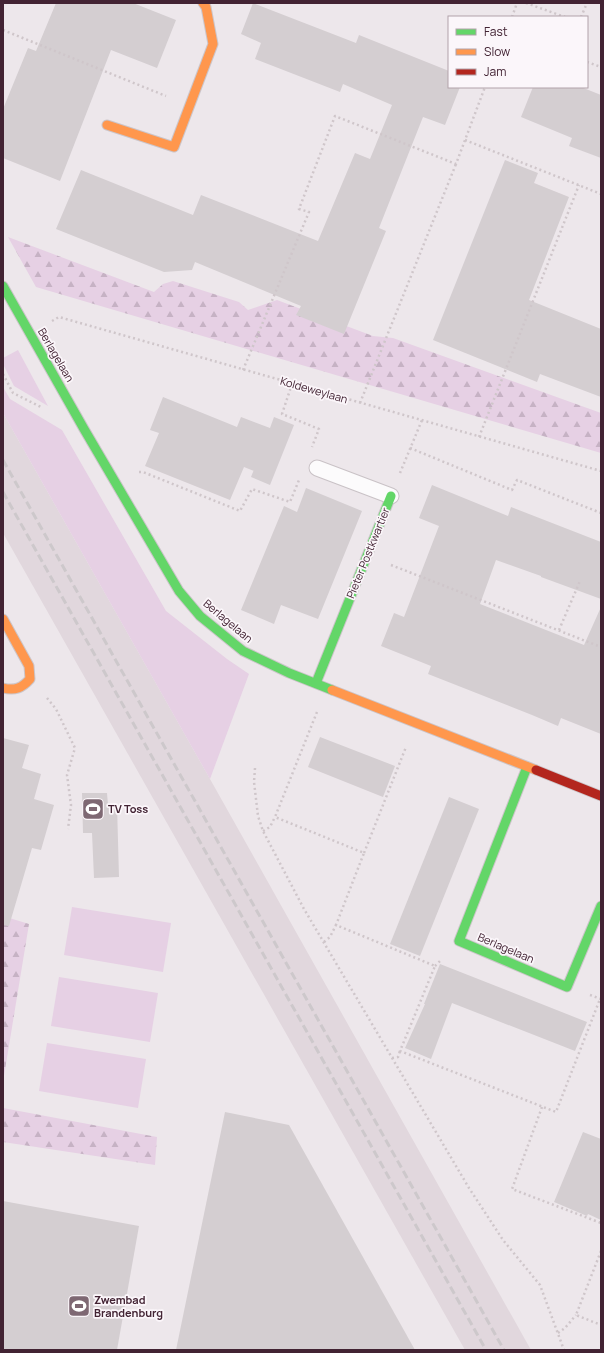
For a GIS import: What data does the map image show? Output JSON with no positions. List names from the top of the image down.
{
  "streets": {
    "street": ["Berlagelaan", "Pieter Postkwartier"],
    "path": ["Koldeweylaan"]
  },
  "crossings": [
    ["Berlagelaan", "Koldeweylaan"],
    ["Berlagelaan", "Pieter Postkwartier"]
  ],
  "places": {
    "sports": ["TV Toss", "Zwembad Brandenburg"]
  },
  "legend": ["Fast", "Slow", "Jam"]
}
